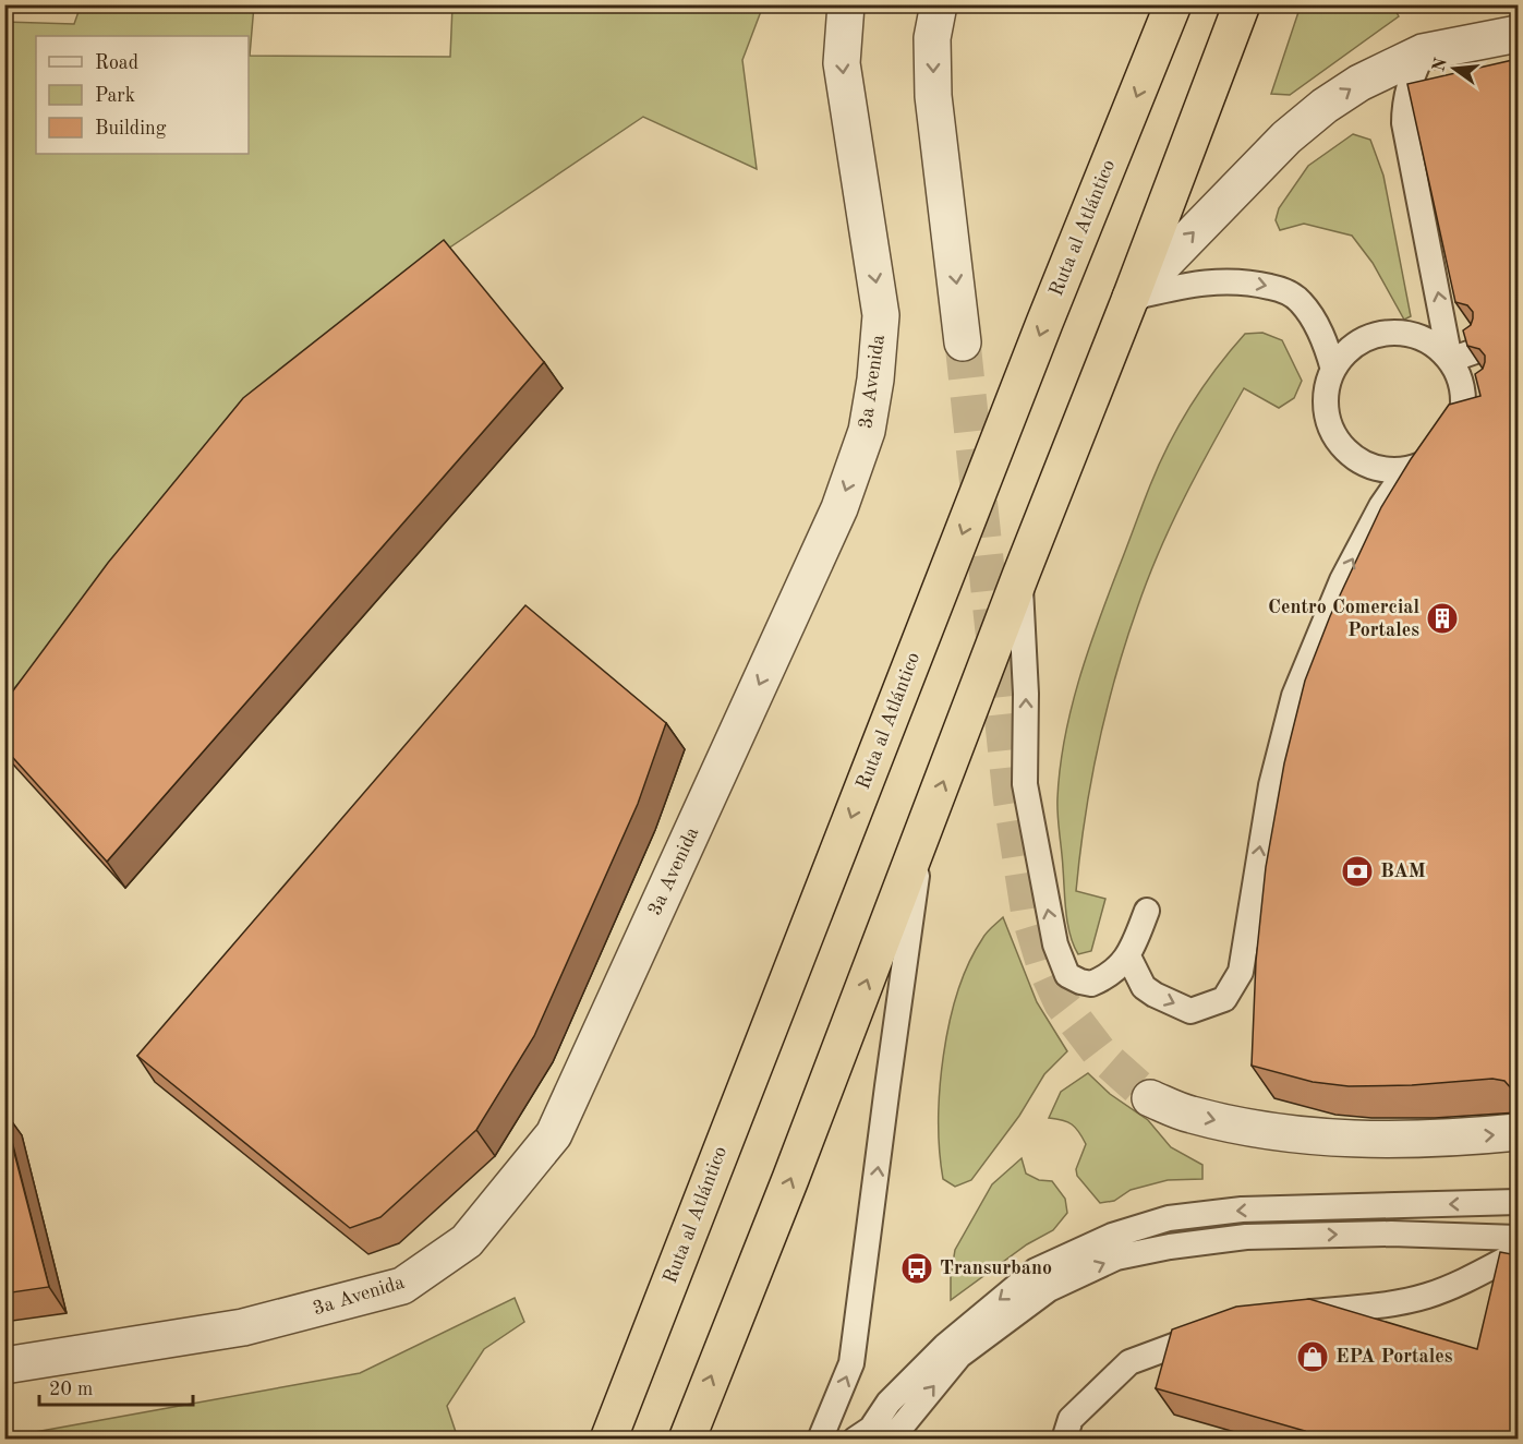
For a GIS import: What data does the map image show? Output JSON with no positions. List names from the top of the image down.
{
  "streets": {
    "highway": ["Ruta al Atlántico"],
    "street": ["3a Avenida"]
  },
  "one_way": ["3a Avenida"],
  "places": {
    "building": ["Centro Comercial Portales"],
    "bank": ["BAM"],
    "bus stop": ["Transurbano"],
    "shop": ["EPA Portales"]
  },
  "legend": ["Road", "Park", "Building"],
  "scale_bar": "20 m",
  "north": "left"
}
